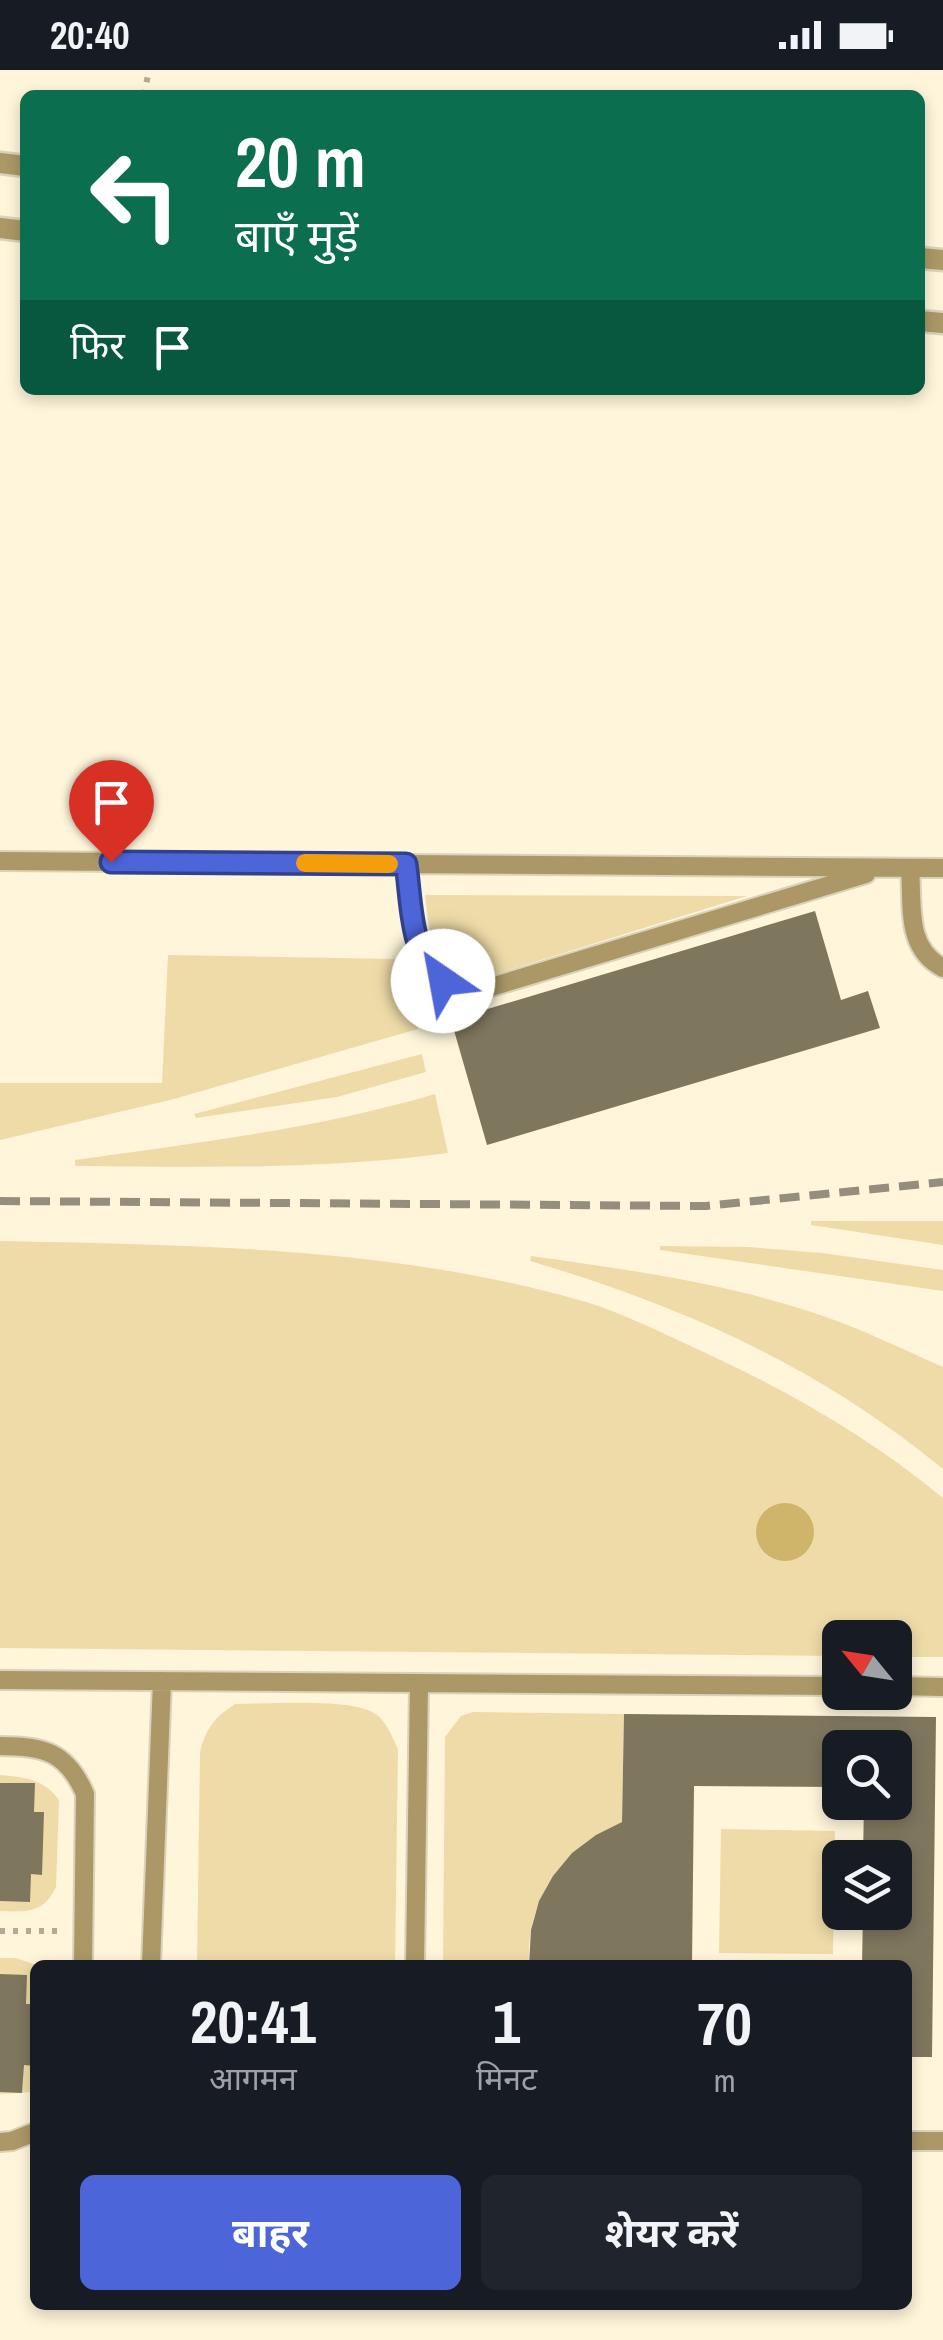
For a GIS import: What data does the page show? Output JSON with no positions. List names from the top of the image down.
{
  "north": "top left",
  "page": {
    "status": "20:40",
    "turn": ["20 m", "बाएँ मुड़ें"],
    "then": "फिर",
    "eta": [
      "20:41",
      "आगमन",
      "1",
      "मिनट",
      "70",
      "m"
    ],
    "buttons": ["बाहर", "शेयर करें"]
  }
}
